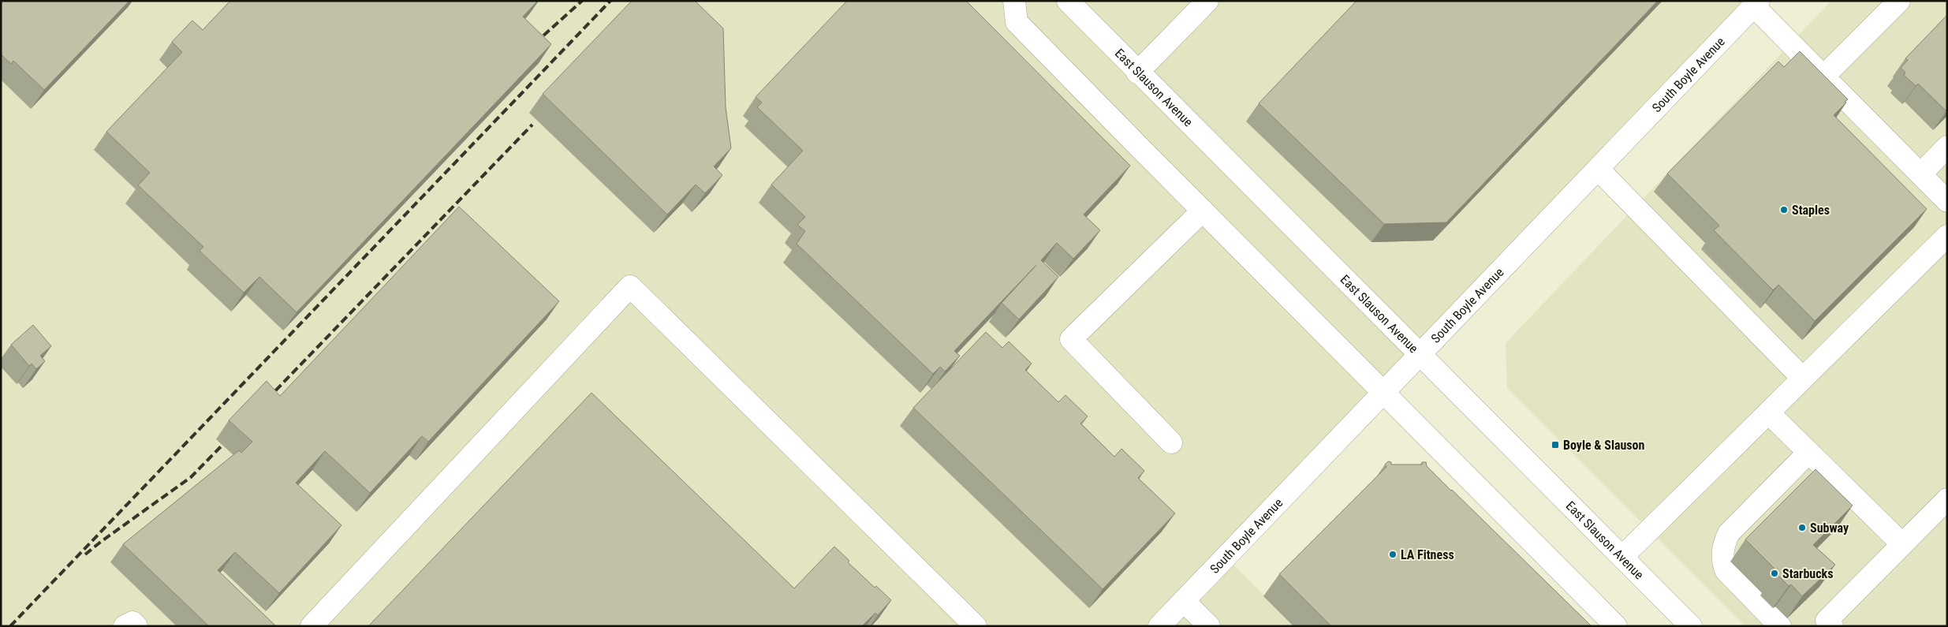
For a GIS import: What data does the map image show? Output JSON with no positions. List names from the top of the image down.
{
  "streets": {
    "main road": ["South Boyle Avenue", "East Slauson Avenue"]
  },
  "crossings": [
    ["South Boyle Avenue", "East Slauson Avenue"]
  ],
  "places": {
    "other": [
      "Staples",
      "Subway",
      "LA Fitness",
      "Starbucks"
    ],
    "transit": ["Boyle & Slauson"]
  }
}
